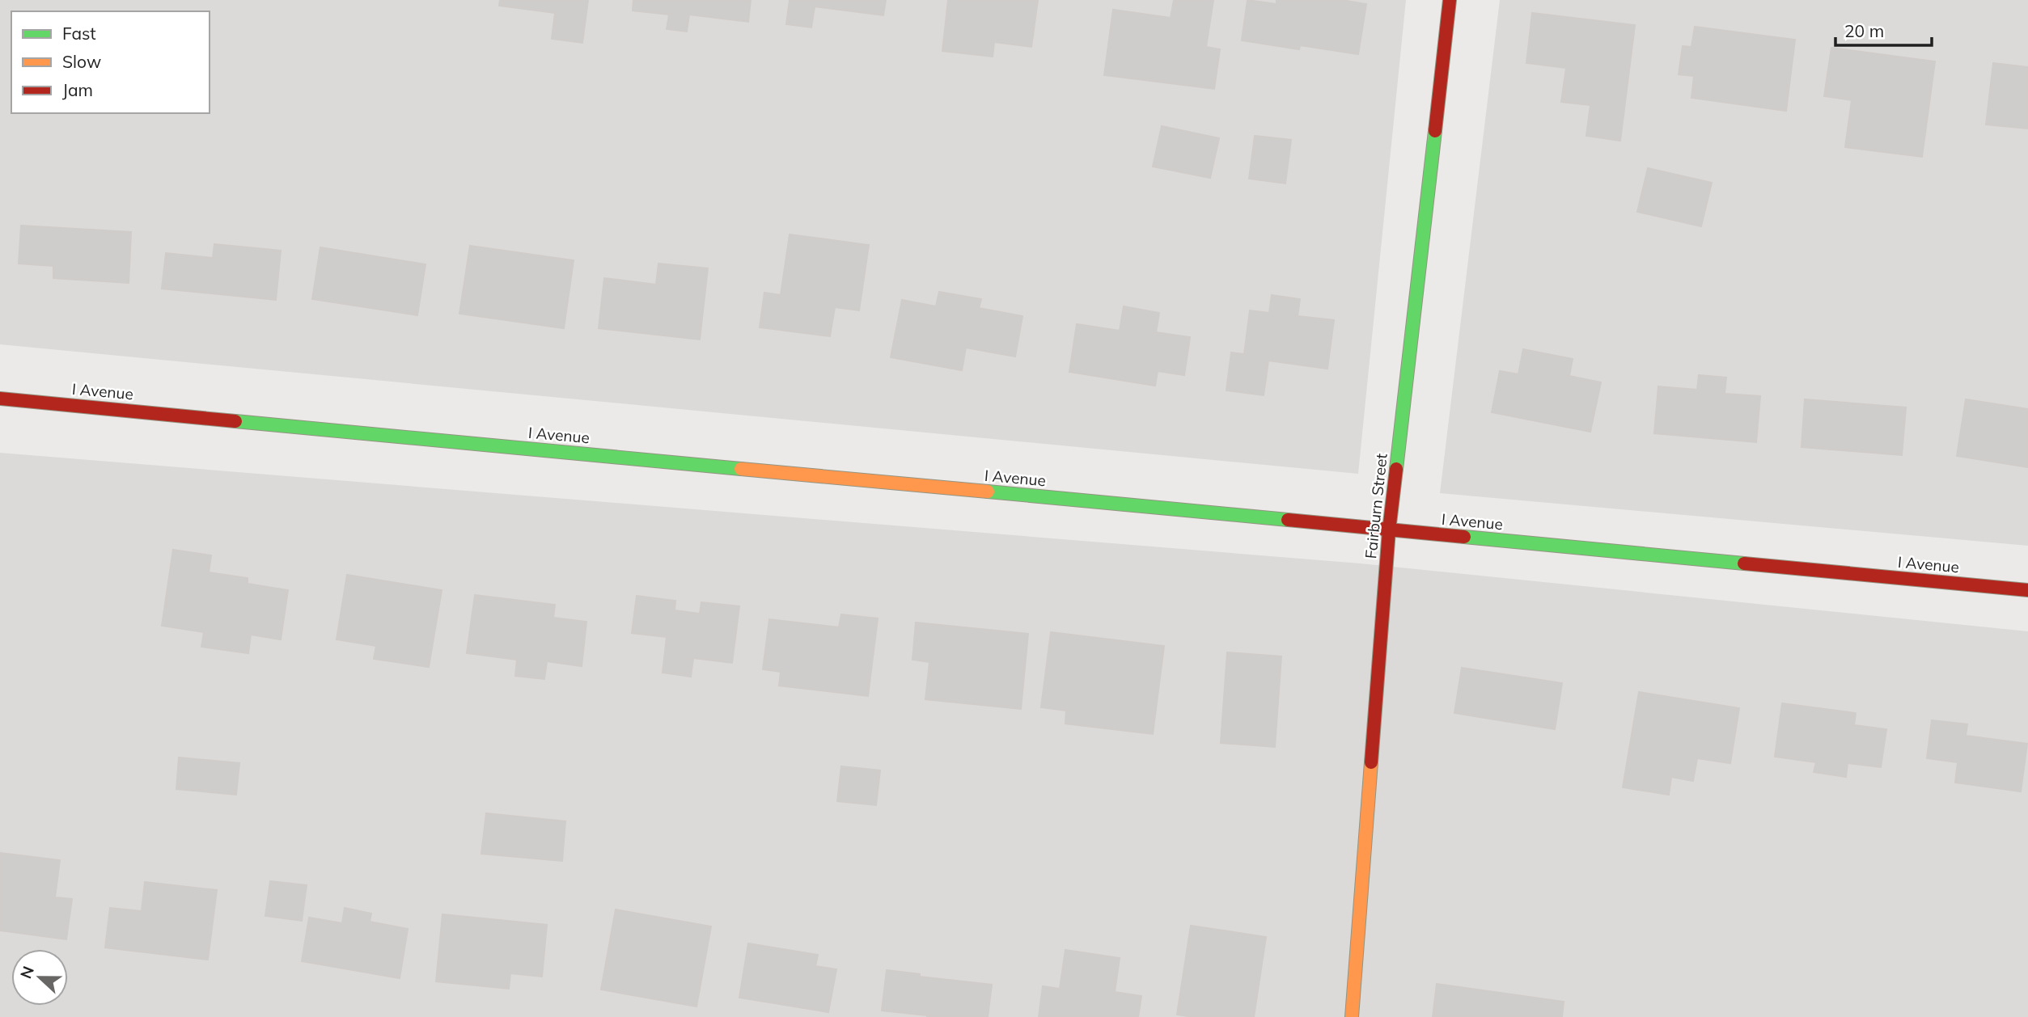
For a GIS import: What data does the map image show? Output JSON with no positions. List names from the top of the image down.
{
  "streets": {
    "main road": ["I Avenue", "Fairburn Street"]
  },
  "crossings": [
    ["I Avenue", "Fairburn Street"]
  ],
  "legend": ["Fast", "Slow", "Jam"],
  "scale_bar": "20 m",
  "north": "left"
}
